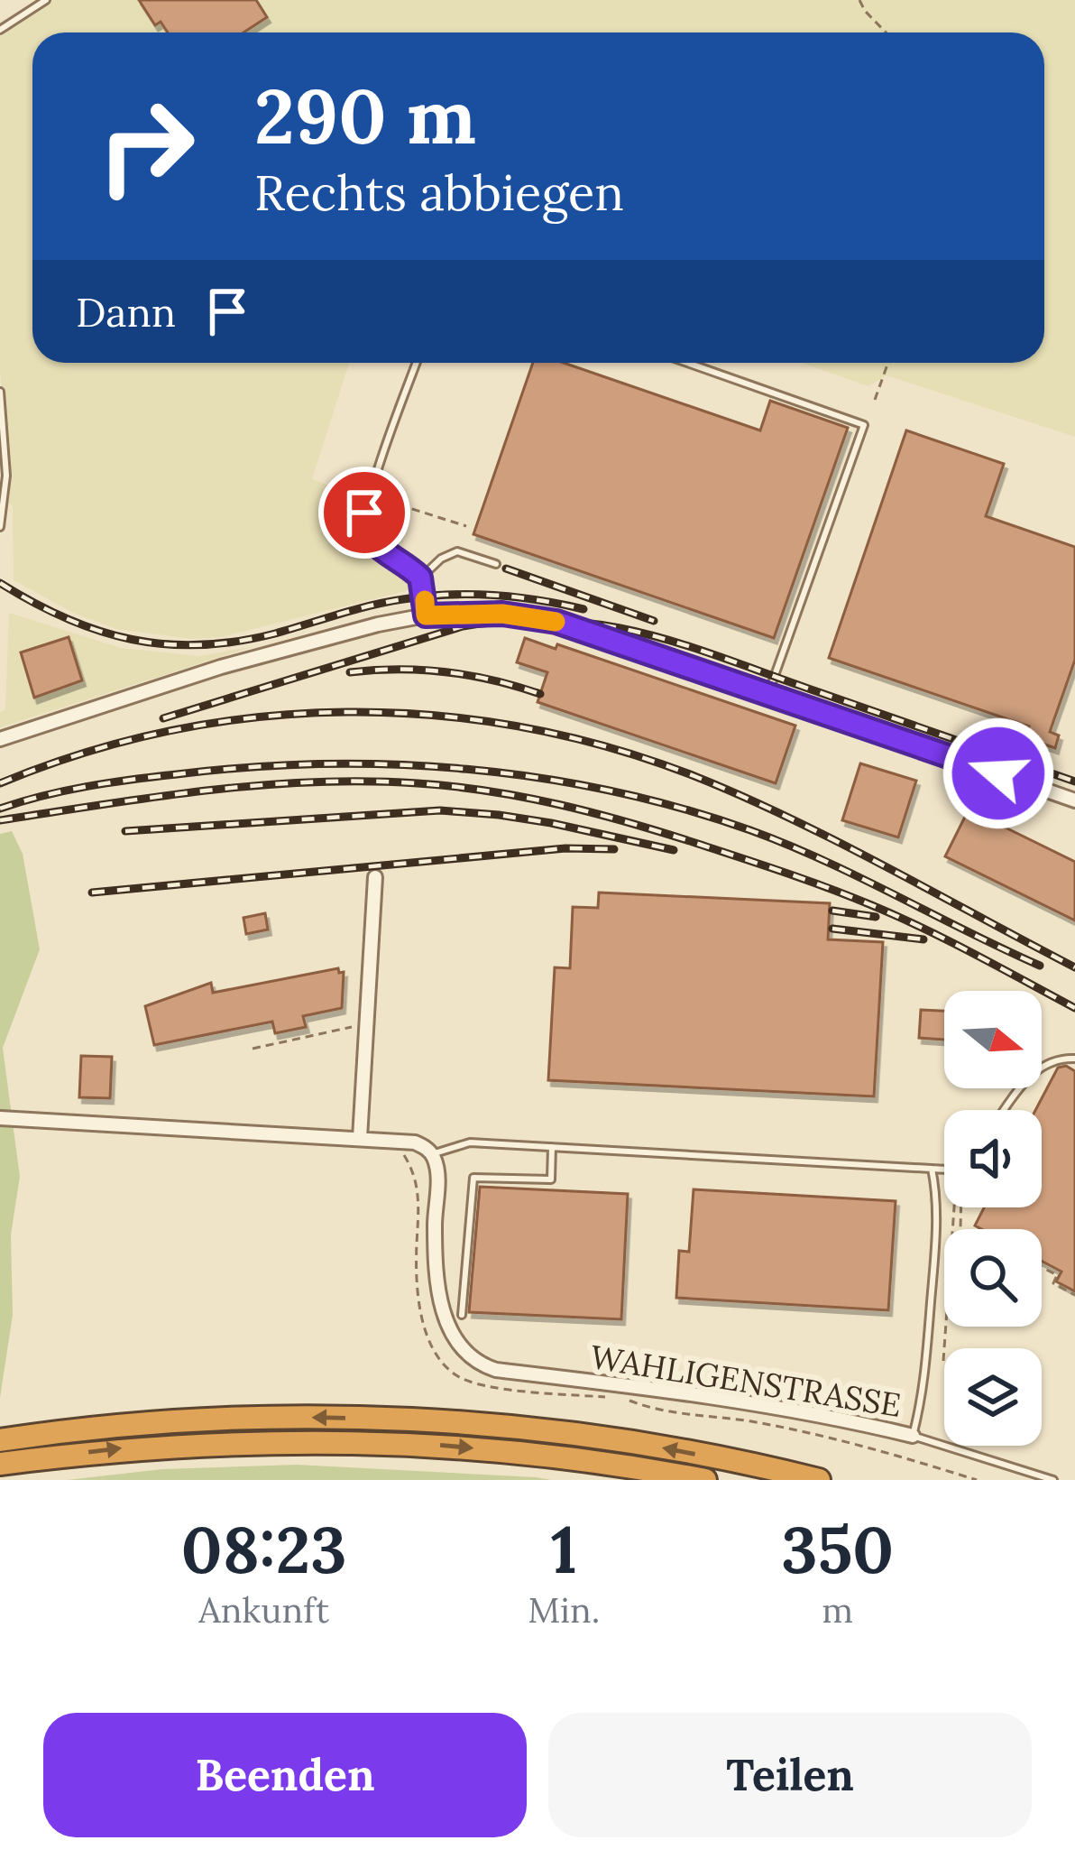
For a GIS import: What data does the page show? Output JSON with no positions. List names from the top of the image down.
{
  "streets": {
    "street": ["WAHLIGENSTRASSE"]
  },
  "north": "right",
  "page": {
    "turn": ["290 m", "Rechts abbiegen"],
    "then": "Dann",
    "eta": [
      "08:23",
      "Ankunft",
      "1",
      "Min.",
      "350",
      "m"
    ],
    "buttons": ["Beenden", "Teilen"]
  }
}
